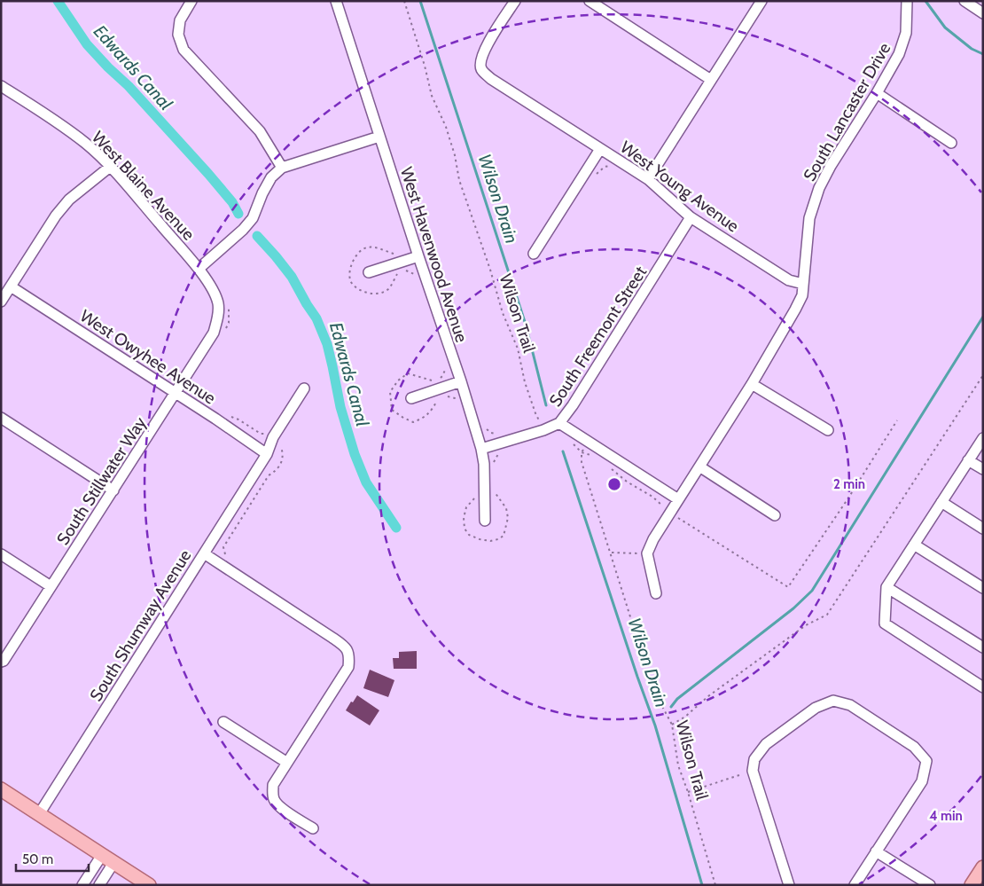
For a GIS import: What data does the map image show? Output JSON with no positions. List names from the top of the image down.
{
  "streets": {
    "street": [
      "South Lancaster Drive",
      "West Blaine Avenue",
      "West Young Avenue",
      "West Havenwood Avenue",
      "South Freemont Street",
      "West Owyhee Avenue",
      "South Stillwater Way",
      "South Shumway Avenue"
    ],
    "path": ["Wilson Trail"]
  },
  "crossings": [
    ["South Lancaster Drive", "West Young Avenue"],
    ["West Blaine Avenue", "South Stillwater Way"],
    ["West Young Avenue", "South Freemont Street"],
    ["West Havenwood Avenue", "South Freemont Street"],
    ["Wilson Trail", "South Freemont Street"],
    ["West Owyhee Avenue", "South Stillwater Way"],
    ["West Owyhee Avenue", "South Shumway Avenue"]
  ],
  "water": ["Edwards Canal", "Wilson Drain"],
  "scale_bar": "50 m",
  "rings": ["2 min", "4 min"]
}
